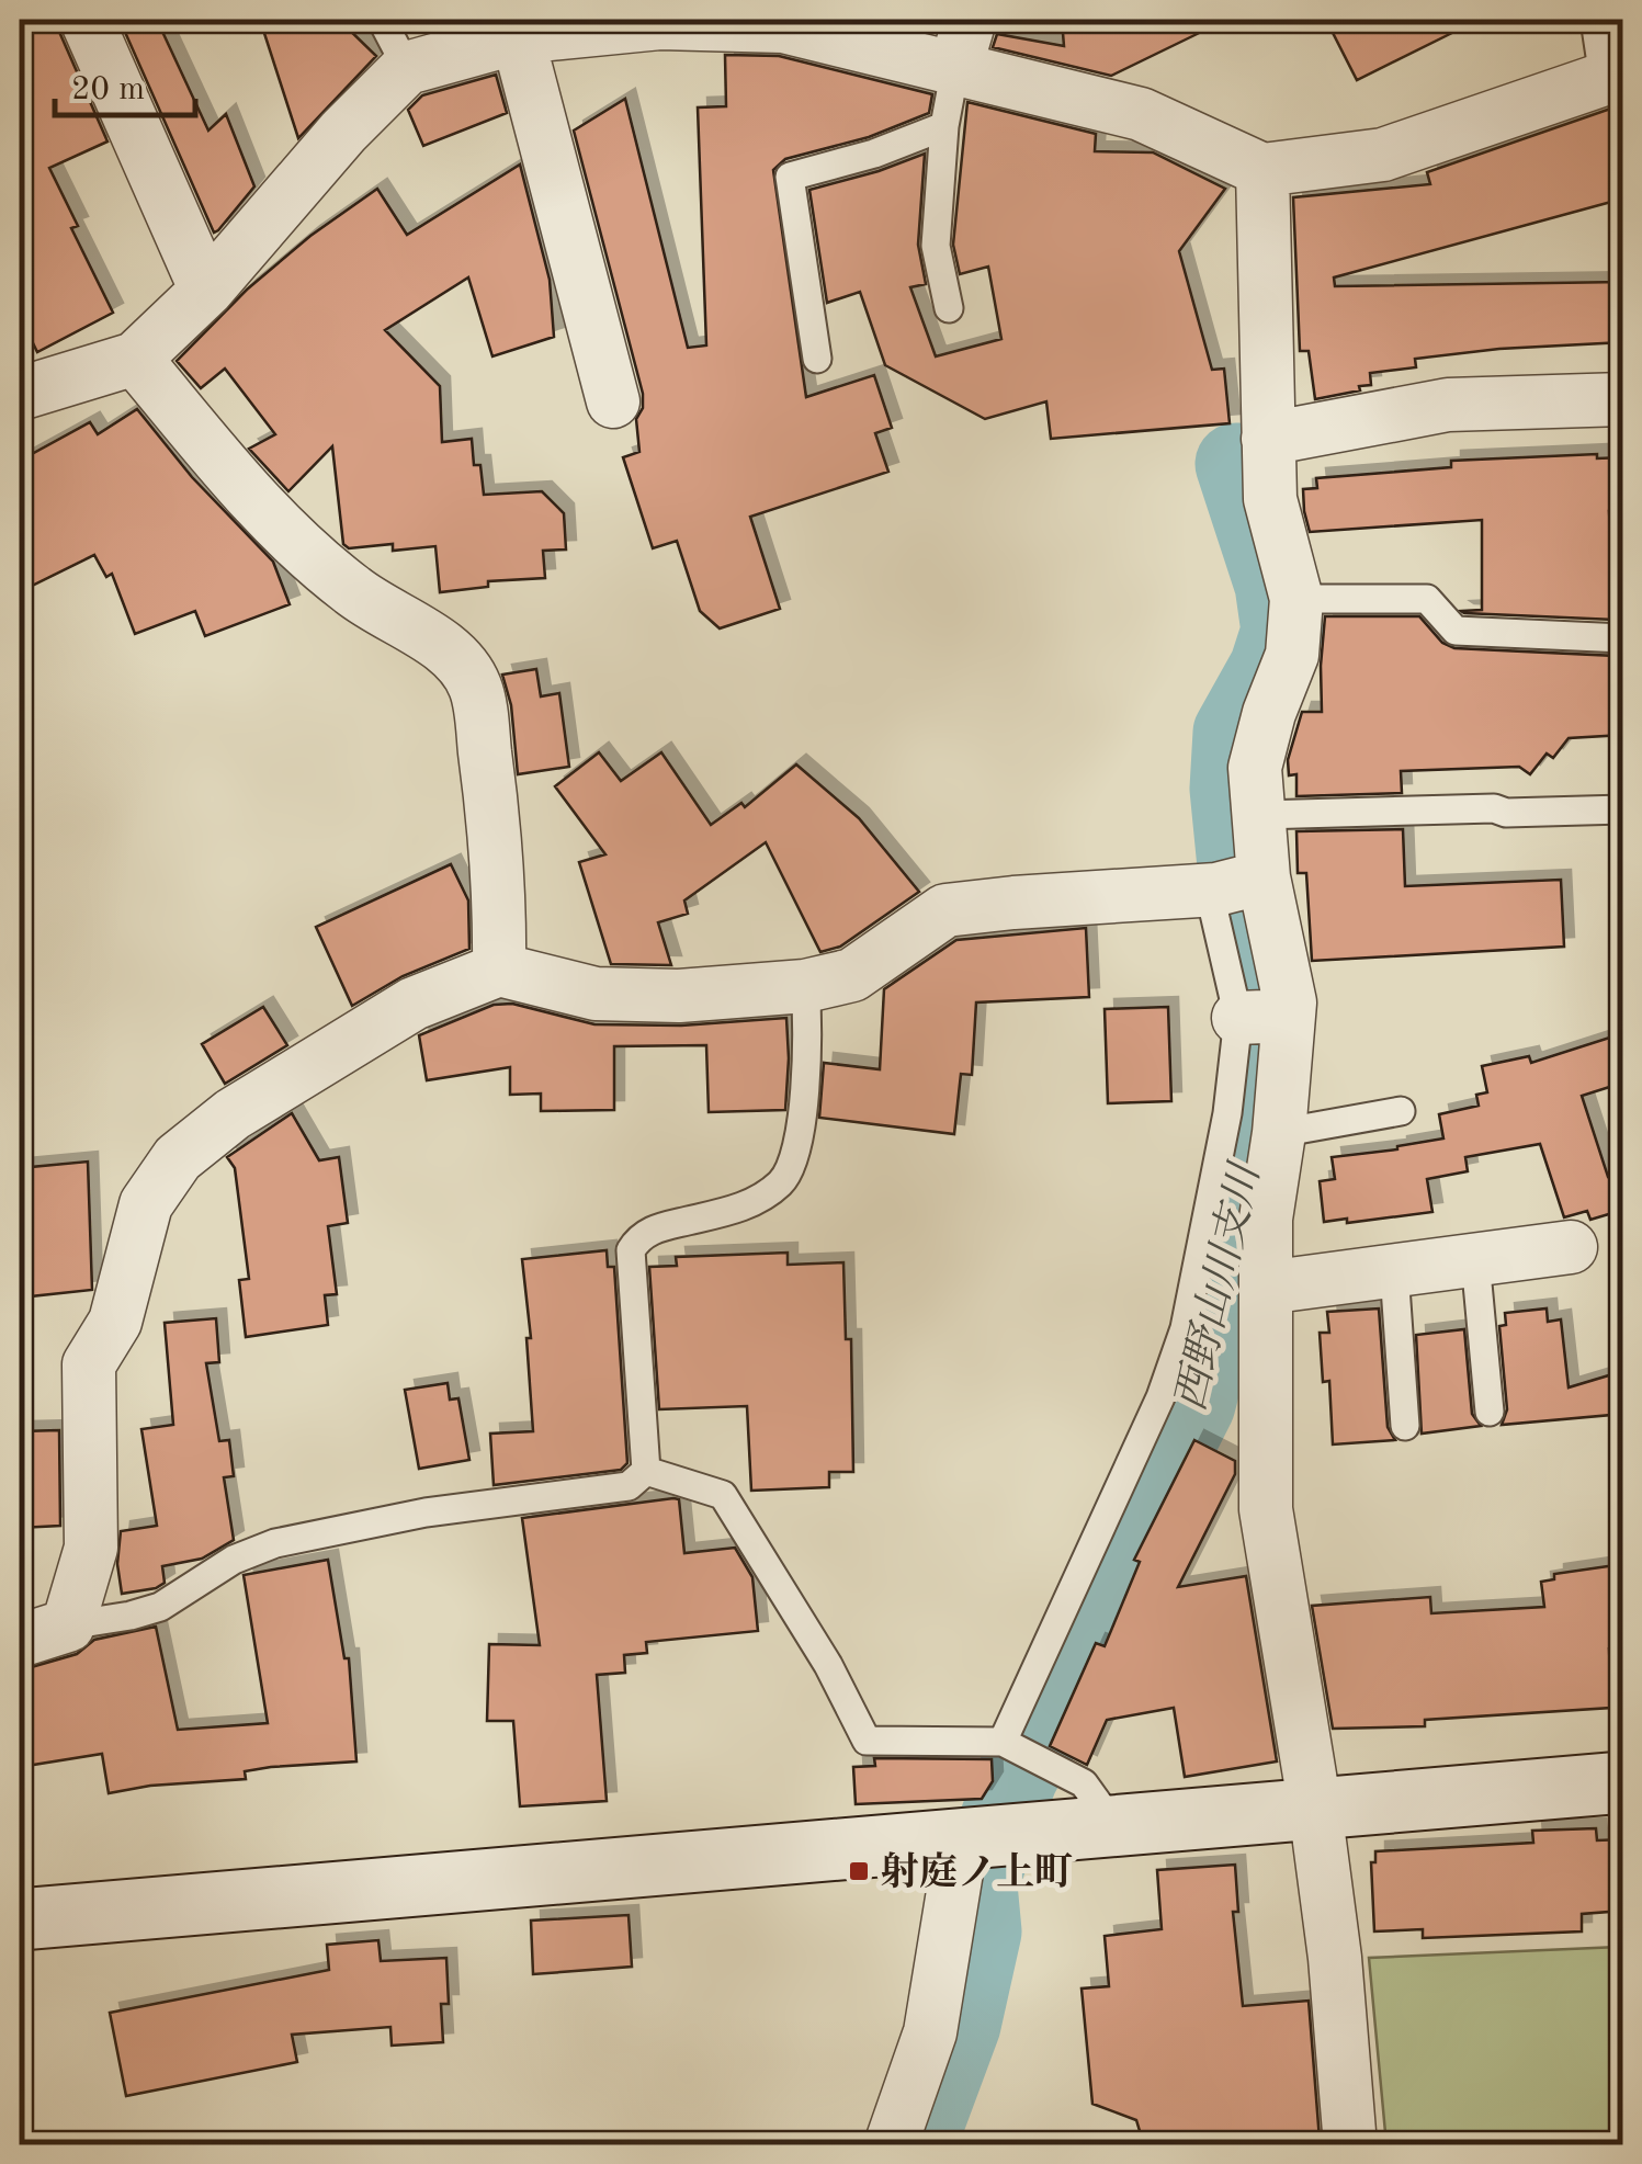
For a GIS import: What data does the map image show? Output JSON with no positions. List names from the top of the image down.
{
  "water": ["西野山川支川"],
  "places": {
    "transit": ["射庭ノ上町"]
  },
  "scale_bar": "20 m"
}
